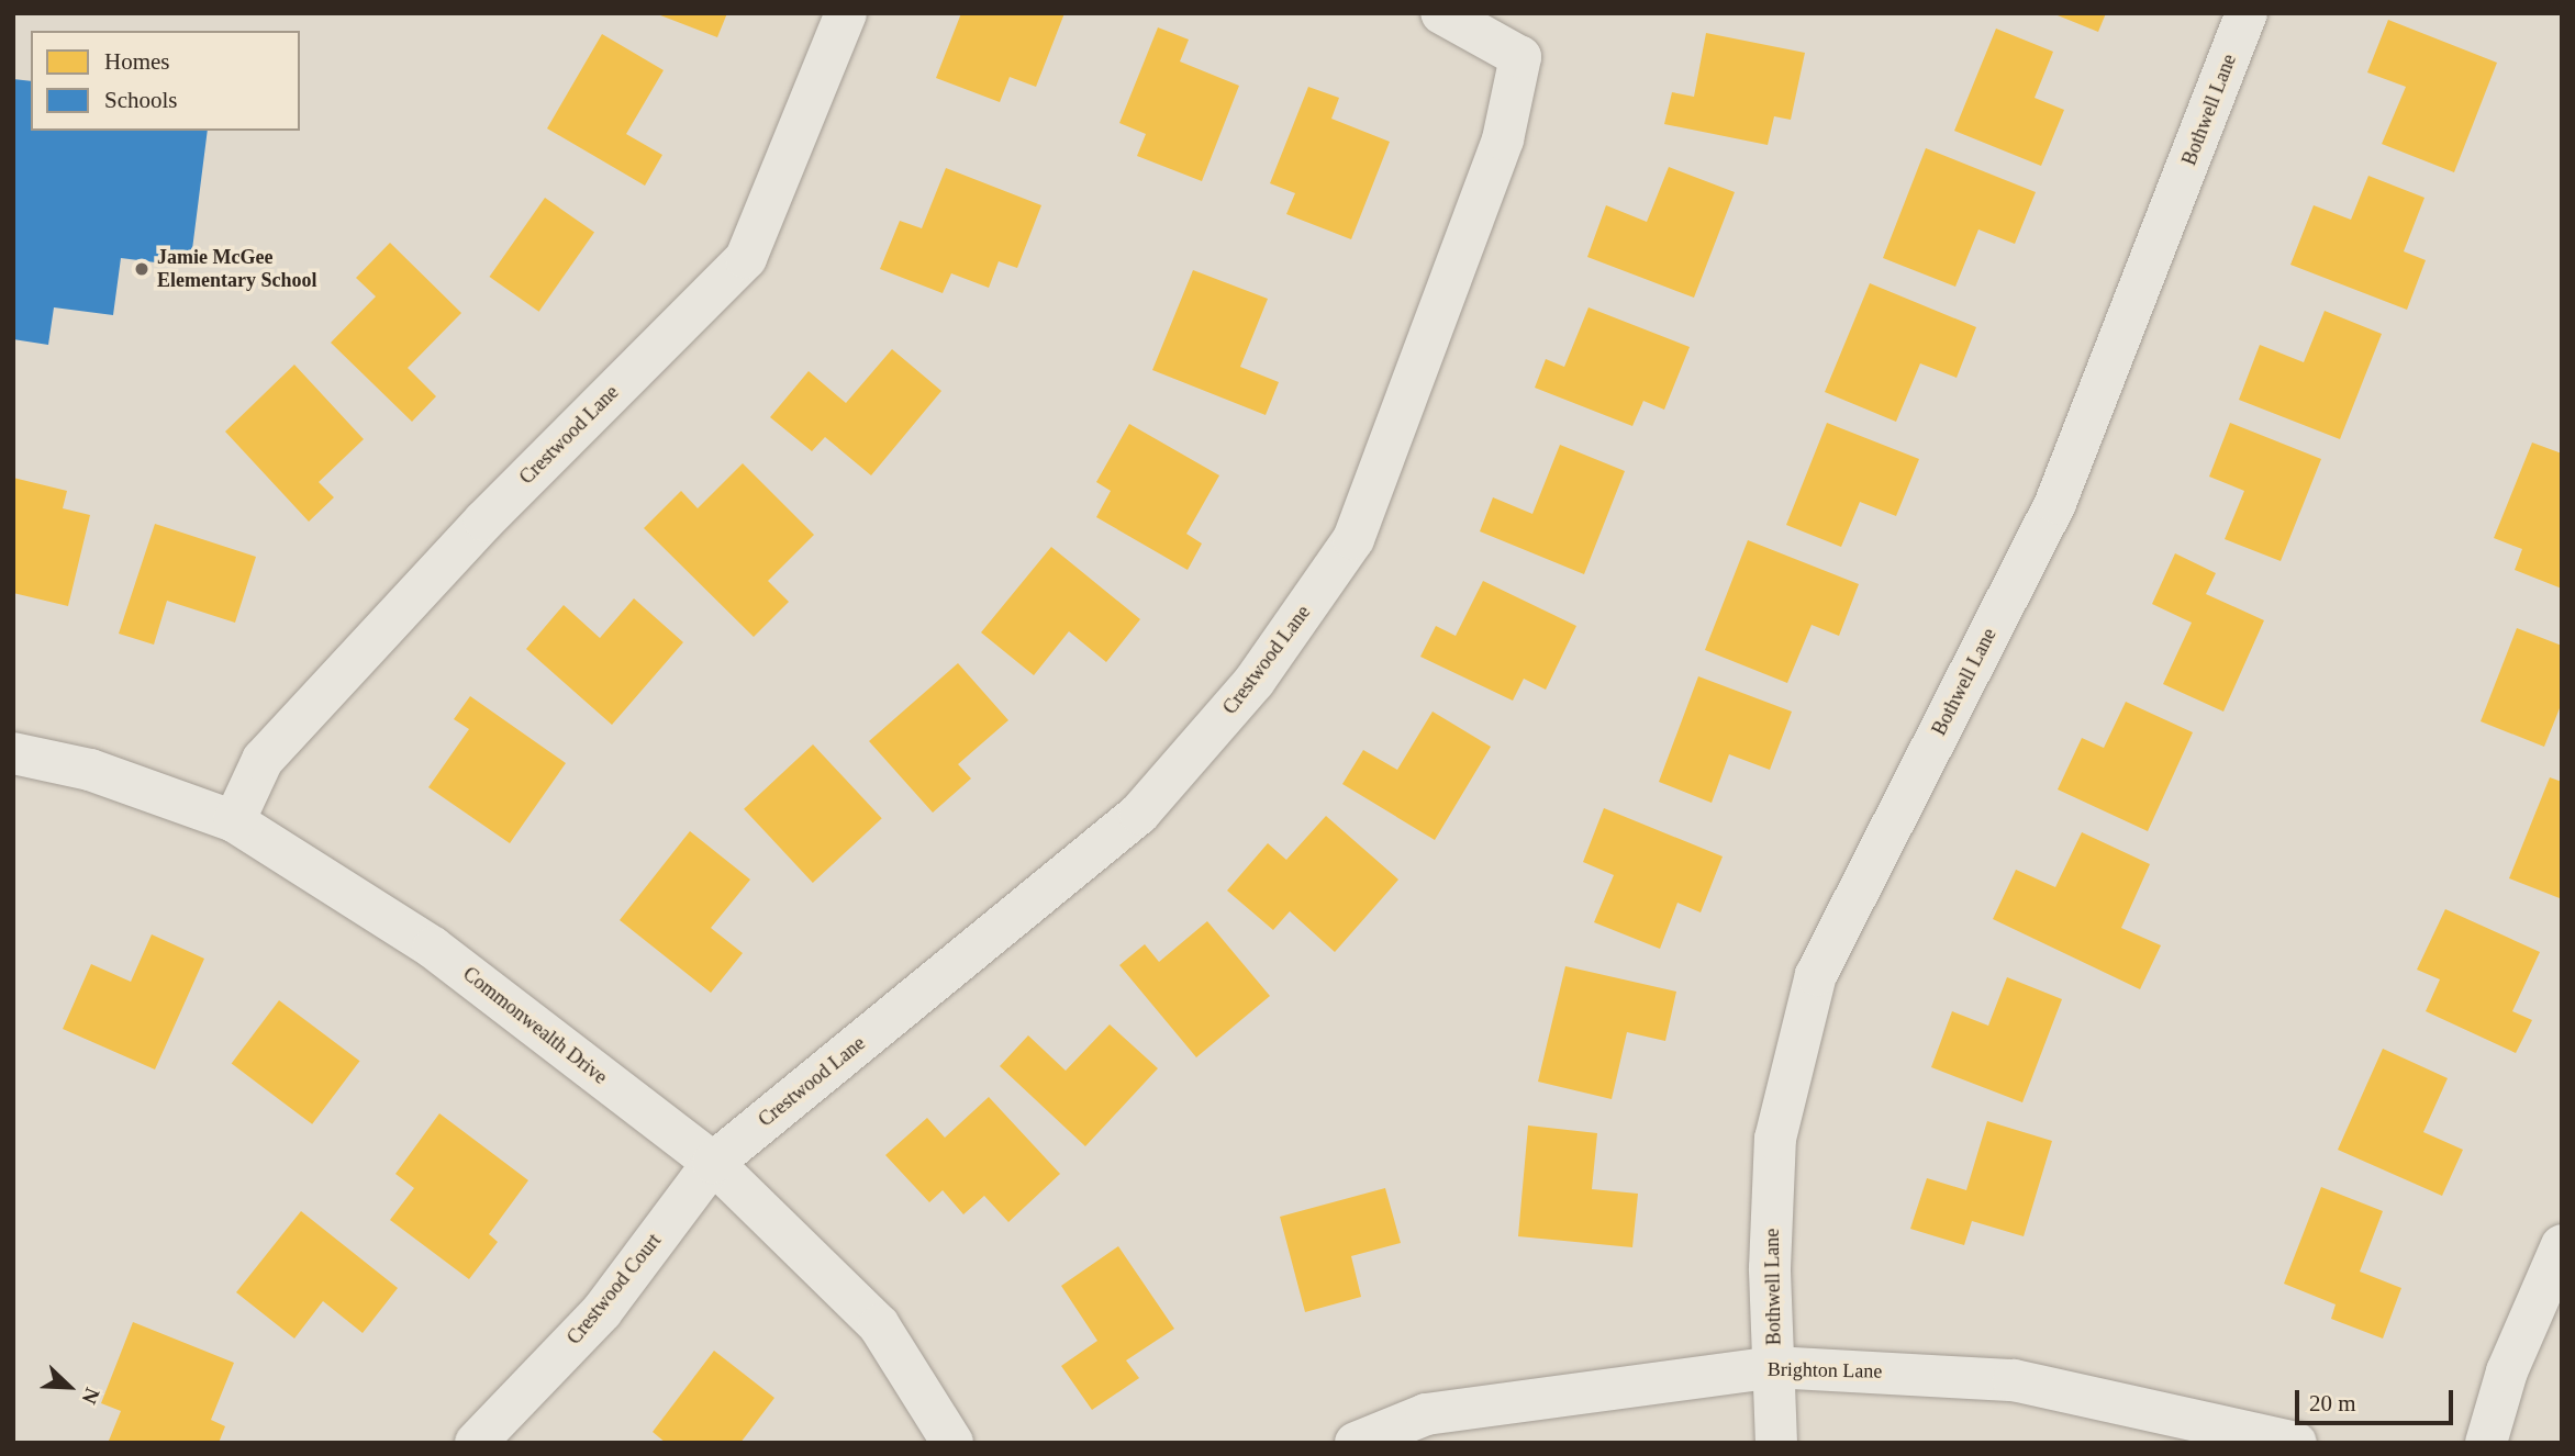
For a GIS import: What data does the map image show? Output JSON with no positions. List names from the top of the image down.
{
  "streets": {
    "street": [
      "Bothwell Lane",
      "Crestwood Lane",
      "Commonwealth Drive",
      "Crestwood Court",
      "Brighton Lane"
    ]
  },
  "crossings": [
    ["Bothwell Lane", "Brighton Lane"],
    ["Crestwood Lane", "Commonwealth Drive"],
    ["Crestwood Lane", "Crestwood Court"],
    ["Commonwealth Drive", "Crestwood Court"]
  ],
  "places": ["Jamie McGee Elementary School"],
  "legend": ["Homes", "Schools"],
  "scale_bar": "20 m",
  "north": "bottom right"
}
